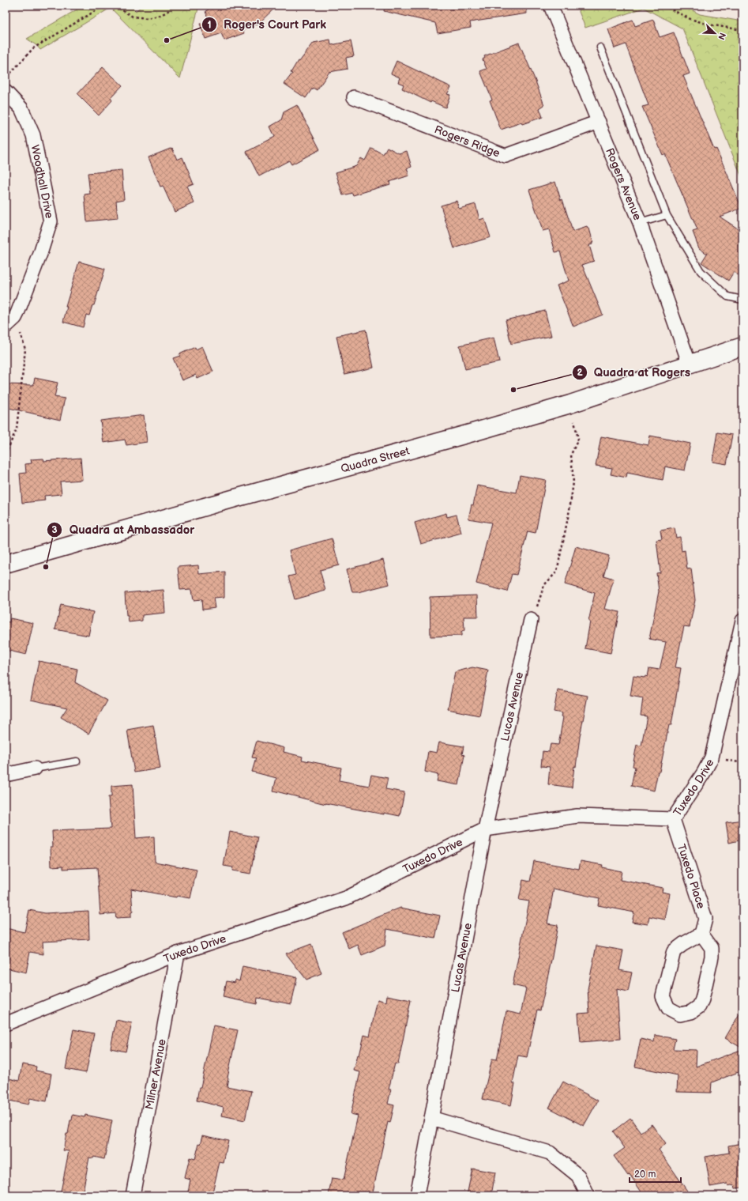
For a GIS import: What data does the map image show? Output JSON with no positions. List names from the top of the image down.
{
  "streets": {
    "main road": ["Quadra Street"],
    "street": [
      "Rogers Ridge",
      "Woodhall Drive",
      "Rogers Avenue",
      "Lucas Avenue",
      "Tuxedo Drive",
      "Tuxedo Place",
      "Milner Avenue"
    ]
  },
  "crossings": [
    ["Rogers Ridge", "Rogers Avenue"],
    ["Rogers Avenue", "Quadra Street"],
    ["Lucas Avenue", "Tuxedo Drive"],
    ["Tuxedo Drive", "Tuxedo Place"],
    ["Tuxedo Drive", "Milner Avenue"]
  ],
  "places": ["Roger's Court Park", "Quadra at Rogers", "Quadra at Ambassador"],
  "scale_bar": "20 m",
  "north": "bottom right"
}
